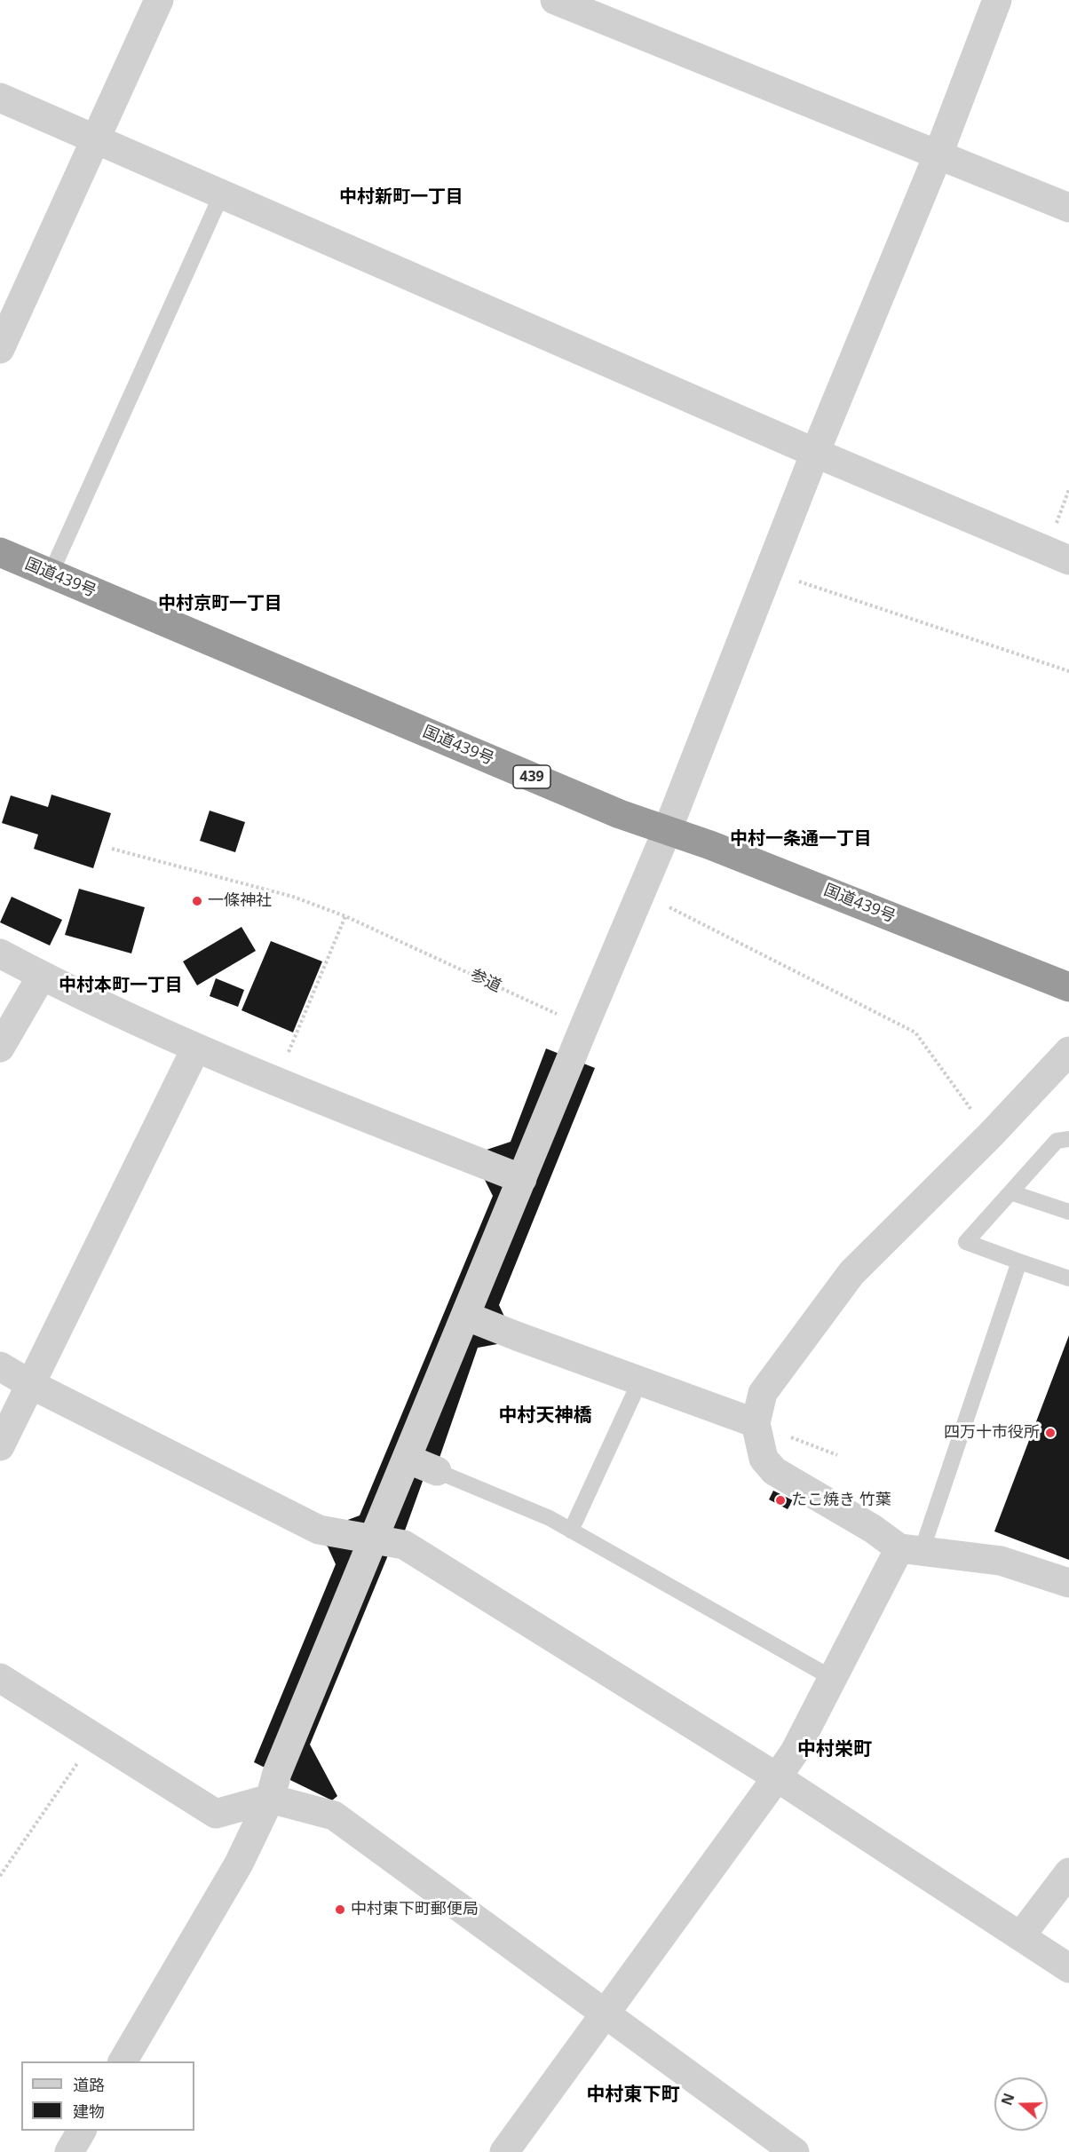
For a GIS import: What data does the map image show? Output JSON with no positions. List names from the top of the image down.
{
  "streets": {
    "highway": ["国道439号", "439"],
    "path": ["参道"]
  },
  "districts": [
    "中村新町一丁目",
    "中村京町一丁目",
    "中村一条通一丁目",
    "中村本町一丁目",
    "中村天神橋",
    "中村栄町",
    "中村東下町"
  ],
  "places": [
    "一條神社",
    "四万十市役所",
    "たこ焼き 竹葉",
    "中村東下町郵便局"
  ],
  "legend": ["道路", "建物"],
  "north": "left"
}
